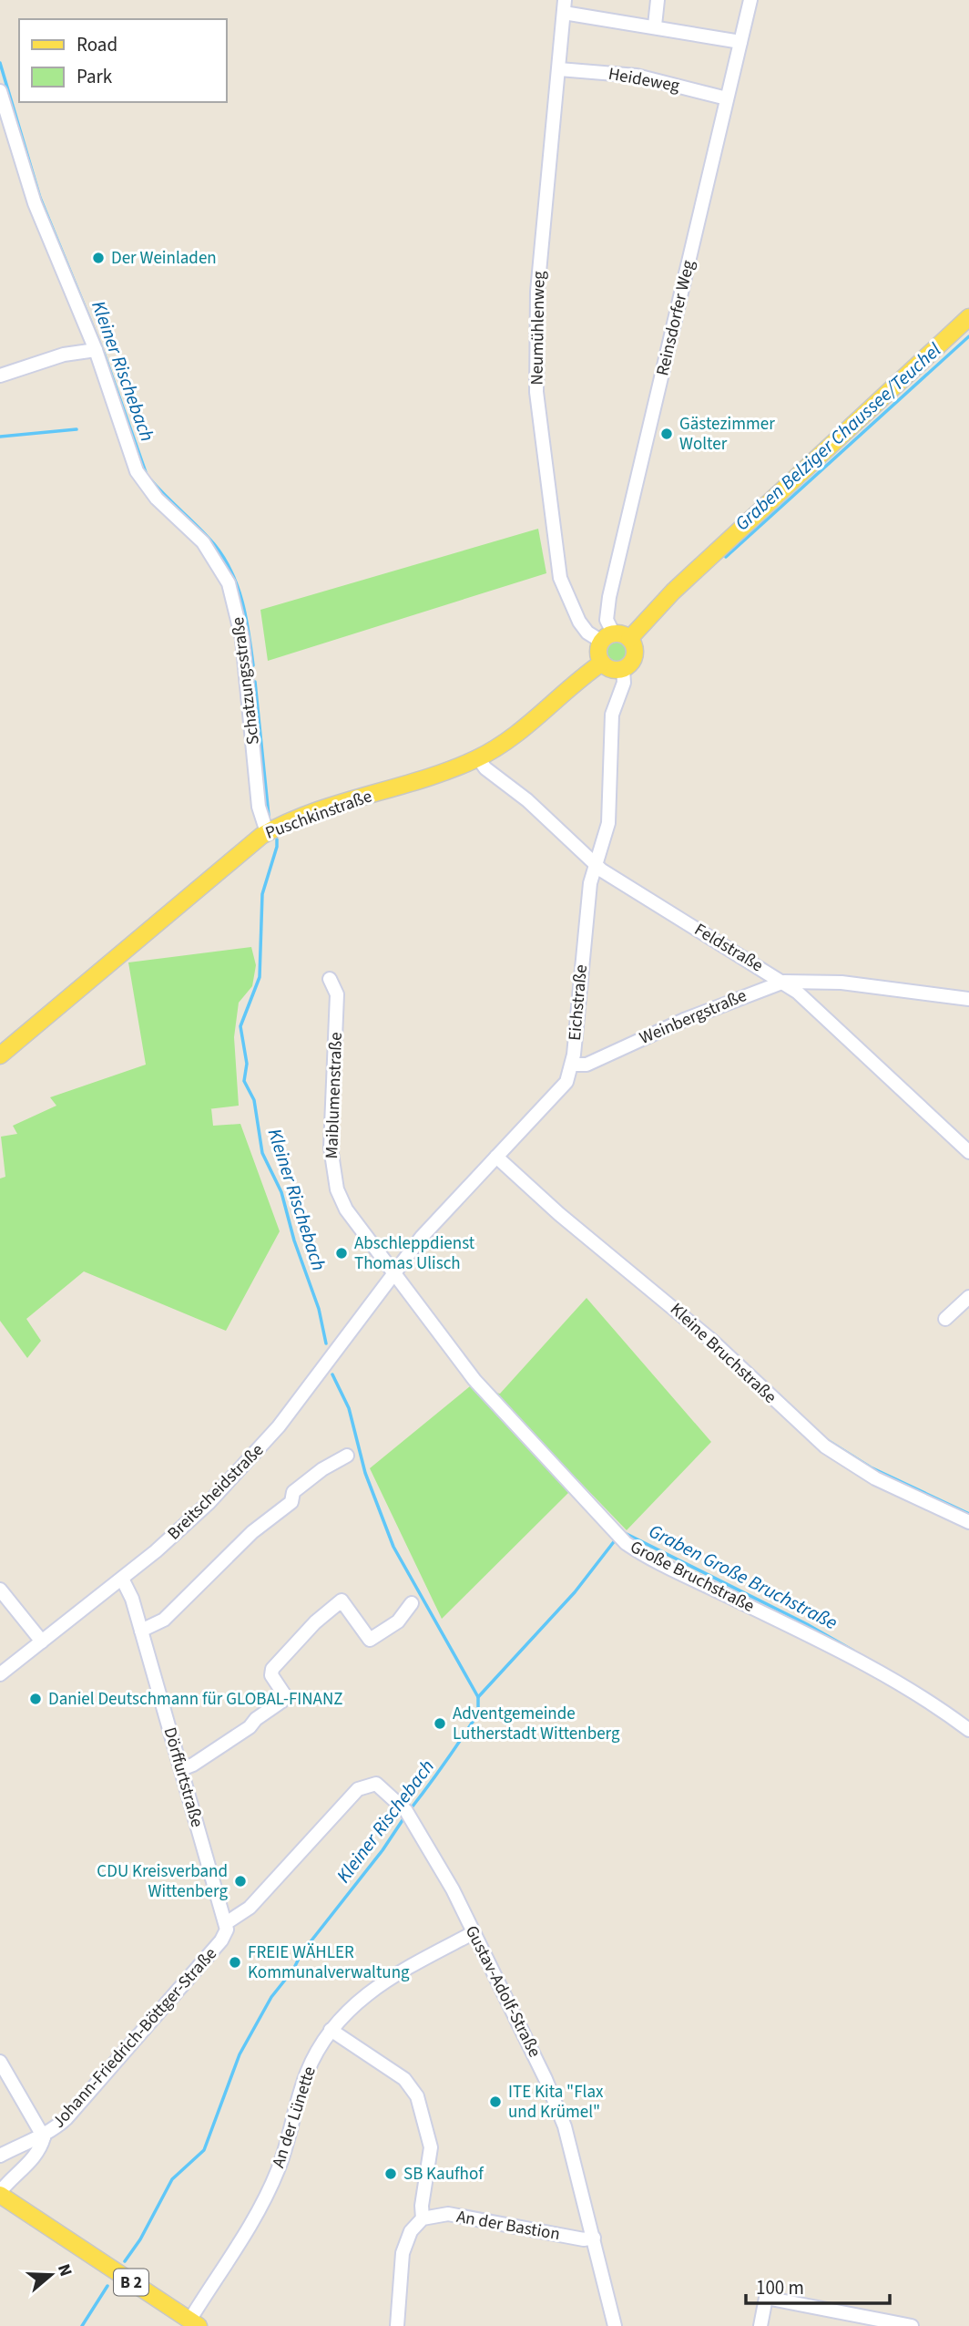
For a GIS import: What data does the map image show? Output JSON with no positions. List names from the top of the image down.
{
  "streets": {
    "main road": ["Puschkinstraße", "B 2"],
    "street": [
      "Heideweg",
      "Reinsdorfer Weg",
      "Neumühlenweg",
      "Schatzungsstraße",
      "Feldstraße",
      "Eichstraße",
      "Weinbergstraße",
      "Maiblumenstraße",
      "Kleine Bruchstraße",
      "Breitscheidstraße",
      "Große Bruchstraße",
      "Dörffurtstraße",
      "Gustav-Adolf-Straße",
      "Johann-Friedrich-Böttger-Straße",
      "An der Lünette",
      "An der Bastion"
    ]
  },
  "crossings": [
    ["Heideweg", "Reinsdorfer Weg"],
    ["Heideweg", "Neumühlenweg"],
    ["Reinsdorfer Weg", "Neumühlenweg"],
    ["Reinsdorfer Weg", "Puschkinstraße"],
    ["Reinsdorfer Weg", "Eichstraße"],
    ["Neumühlenweg", "Puschkinstraße"],
    ["Neumühlenweg", "Eichstraße"],
    ["Schatzungsstraße", "Puschkinstraße"],
    ["Puschkinstraße", "Feldstraße"],
    ["Puschkinstraße", "Eichstraße"],
    ["Feldstraße", "Eichstraße"],
    ["Feldstraße", "Weinbergstraße"],
    ["Eichstraße", "Weinbergstraße"],
    ["Eichstraße", "Maiblumenstraße"],
    ["Eichstraße", "Kleine Bruchstraße"],
    ["Eichstraße", "Breitscheidstraße"],
    ["Eichstraße", "Große Bruchstraße"],
    ["Maiblumenstraße", "Breitscheidstraße"],
    ["Maiblumenstraße", "Große Bruchstraße"],
    ["Breitscheidstraße", "Große Bruchstraße"],
    ["Breitscheidstraße", "Dörffurtstraße"],
    ["Dörffurtstraße", "Johann-Friedrich-Böttger-Straße"],
    ["Gustav-Adolf-Straße", "Johann-Friedrich-Böttger-Straße"],
    ["Gustav-Adolf-Straße", "An der Lünette"],
    ["Gustav-Adolf-Straße", "An der Bastion"],
    ["Johann-Friedrich-Böttger-Straße", "B 2"],
    ["An der Lünette", "B 2"]
  ],
  "water": ["Kleiner Rischebach", "Graben Belziger Chaussee/Teuchel", "Graben Große Bruchstraße"],
  "places": [
    "Der Weinladen",
    "Gästezimmer Wolter",
    "Abschleppdienst Thomas Ulisch",
    "Daniel Deutschmann für GLOBAL-FINANZ",
    "Adventgemeinde Lutherstadt Wittenberg",
    "CDU Kreisverband Wittenberg",
    "FREIE WÄHLER Kommunalverwaltung",
    "ITE Kita \"Flax und Krümel\"",
    "SB Kaufhof"
  ],
  "legend": ["Road", "Park"],
  "scale_bar": "100 m",
  "north": "right"
}
